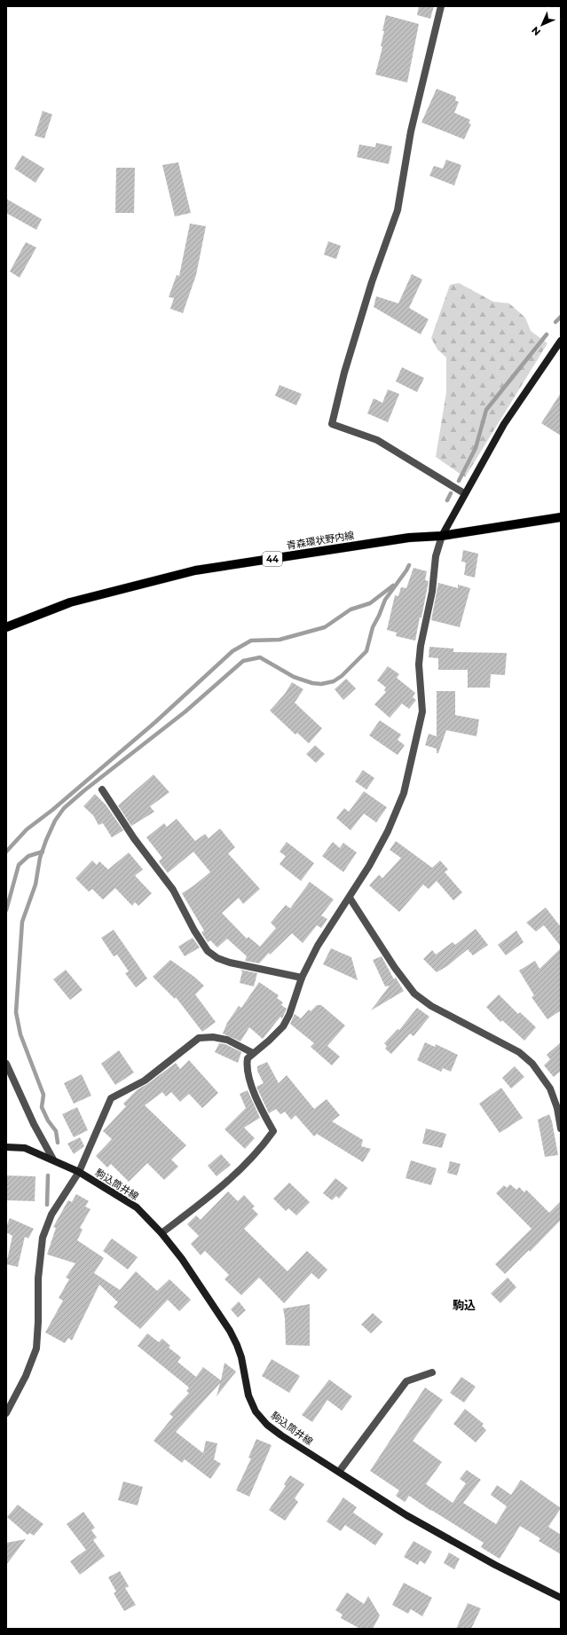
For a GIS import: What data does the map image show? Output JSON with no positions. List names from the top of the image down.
{
  "streets": {
    "main road": ["青森環状野内線", "44", "駒込筒井線"]
  },
  "districts": ["駒込"],
  "north": "bottom left"
}
